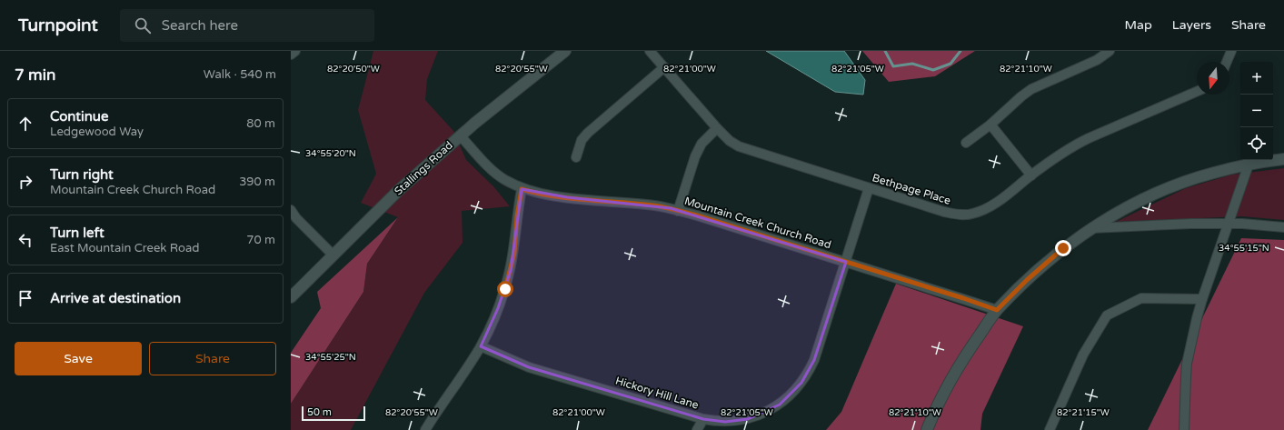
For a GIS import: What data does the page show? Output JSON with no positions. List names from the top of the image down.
{
  "streets": {
    "main road": ["Stallings Road"],
    "street": ["Bethpage Place", "Mountain Creek Church Road", "Hickory Hill Lane"]
  },
  "crossings": [
    ["Stallings Road", "Mountain Creek Church Road"],
    ["Bethpage Place", "Hickory Hill Lane"],
    ["Mountain Creek Church Road", "Hickory Hill Lane"]
  ],
  "scale_bar": "50 m",
  "north": "bottom",
  "page": {
    "header": "Turnpoint",
    "search": "Search here",
    "nav": ["Map", "Layers", "Share"],
    "heading": ["7 min", "Walk · 540 m"],
    "map_buttons": ["+", "−"],
    "list": [
      ["Continue", "Ledgewood Way", "80 m"],
      ["Turn right", "Mountain Creek Church Road", "390 m"],
      ["Turn left", "East Mountain Creek Road", "70 m"],
      "Arrive at destination"
    ],
    "buttons": ["Save", "Share"],
    "scale": "50 m"
  },
  "coordinates": [
    "82°20'50\"W",
    "82°20'55\"W",
    "82°21'00\"W",
    "82°21'05\"W",
    "82°21'10\"W",
    "34°55'20\"N",
    "34°55'15\"N",
    "34°55'25\"N",
    "82°21'15\"W"
  ]
}
